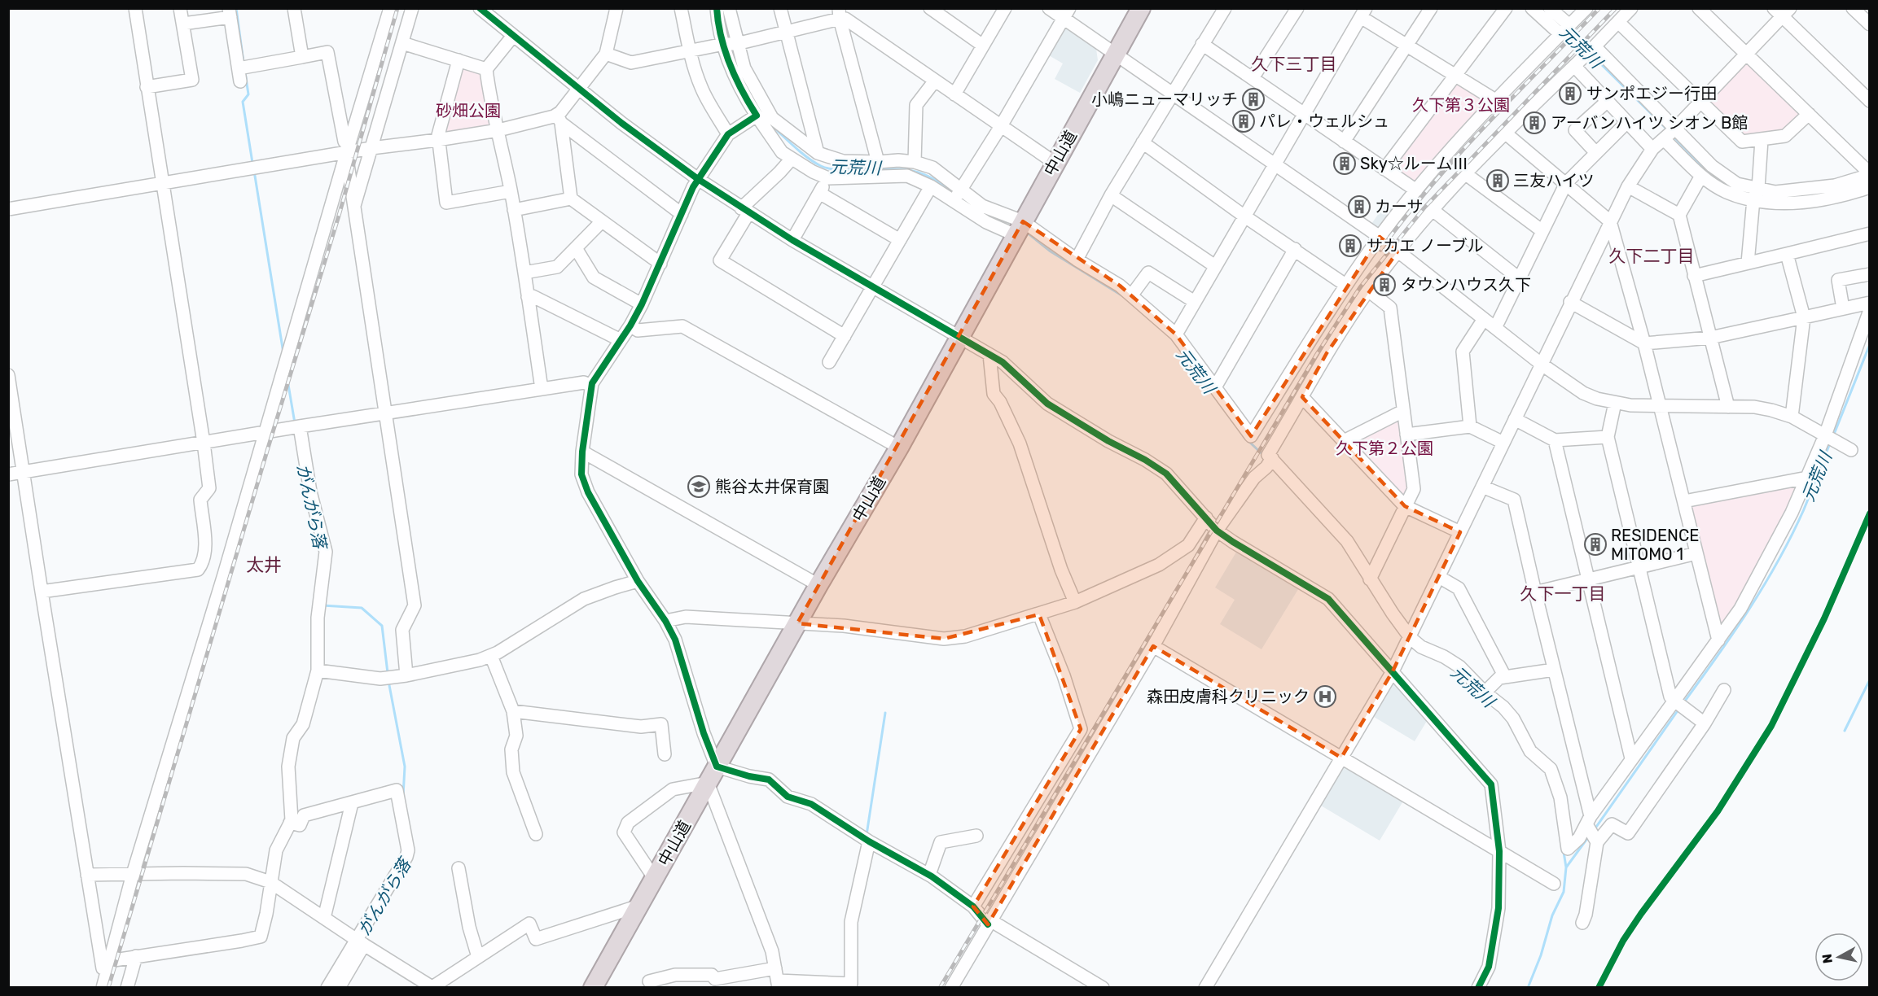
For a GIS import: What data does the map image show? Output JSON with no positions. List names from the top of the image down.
{
  "streets": {
    "highway": ["中山道"]
  },
  "districts": [
    "久下三丁目",
    "久下二丁目",
    "太井",
    "久下一丁目"
  ],
  "water": ["元荒川", "がんがら落"],
  "parks": ["久下第３公園", "砂畑公園", "久下第２公園"],
  "places": {
    "building": [
      "サンポエジー行田",
      "小嶋ニューマリッチ",
      "パレ・ウェルシュ",
      "アーバンハイツ シオン B館",
      "Sky☆ルームⅢ",
      "三友ハイツ",
      "カーサ",
      "サカエ ノーブル",
      "タウンハウス久下",
      "RESIDENCE MITOMO 1"
    ],
    "school or university": ["熊谷太井保育園"],
    "hospital": ["森田皮膚科クリニック"]
  },
  "north": "left"
}
